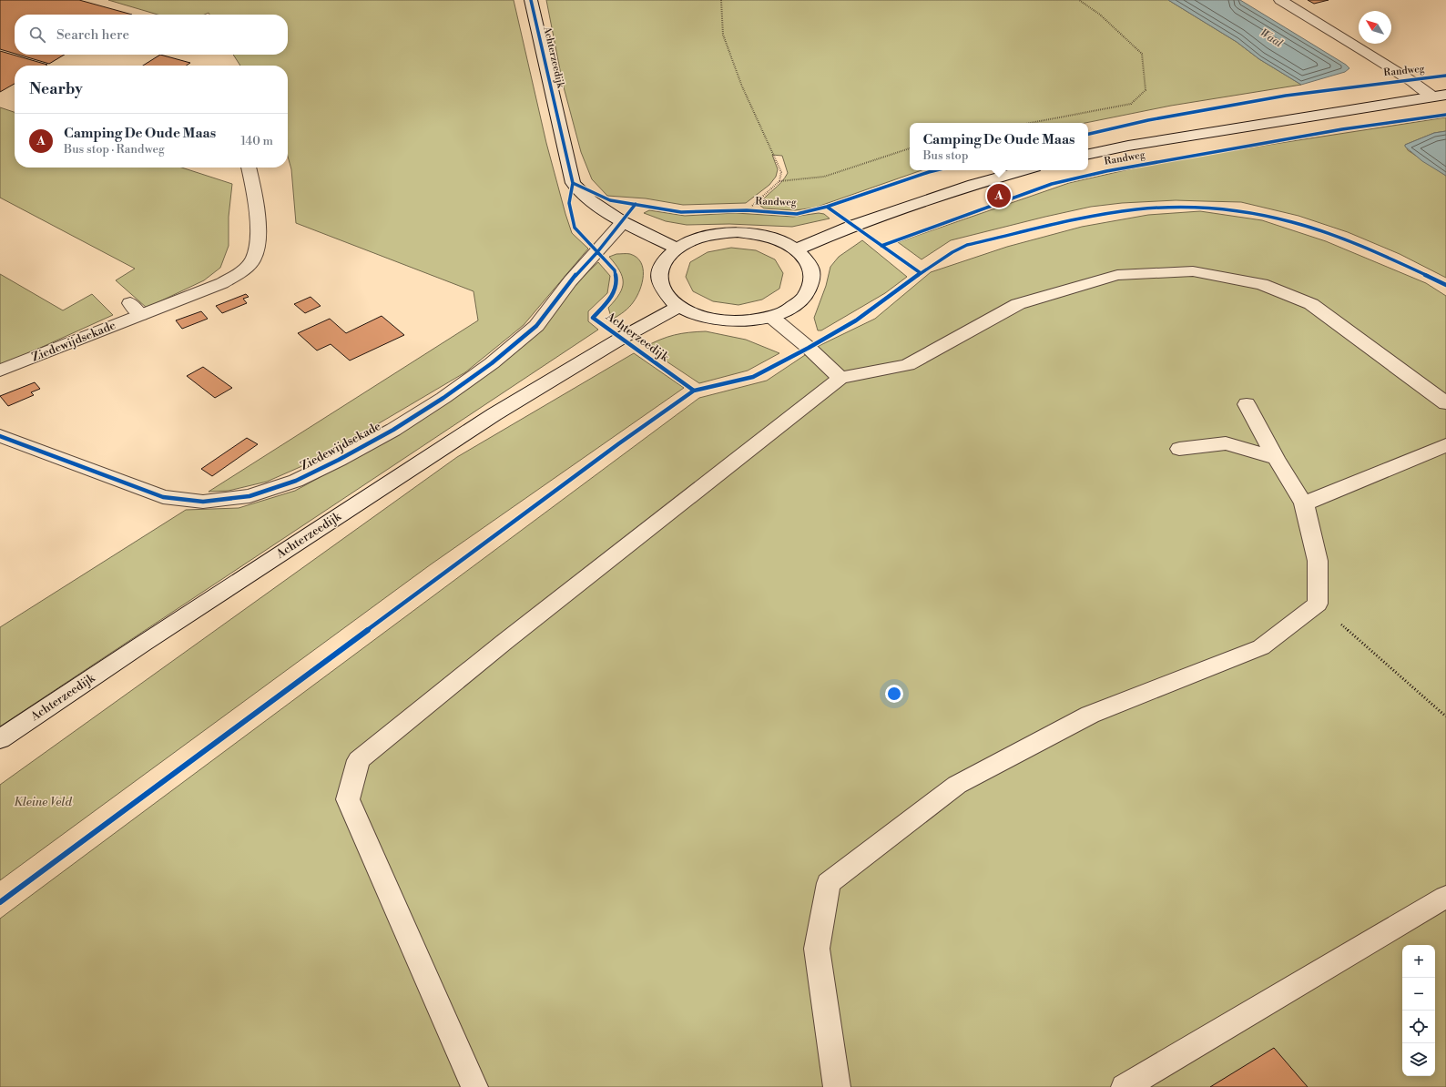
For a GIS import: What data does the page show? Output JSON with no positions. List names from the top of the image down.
{
  "streets": {
    "main road": ["Achterzeedijk", "Randweg", "Ziedewijdsekade"]
  },
  "crossings": [
    ["Achterzeedijk", "Ziedewijdsekade"]
  ],
  "water": ["Waal"],
  "parks": ["Kleine Veld"],
  "north": "top left",
  "page": {
    "search": "Search here",
    "heading": "Nearby",
    "list": [
      {
        "mark": "A",
        "name": "Camping De Oude Maas",
        "note": "Bus stop · Randweg",
        "value": "140 m"
      }
    ],
    "popup": ["Camping De Oude Maas", "Bus stop"],
    "pins": "A",
    "map_buttons": ["+", "−"]
  }
}
